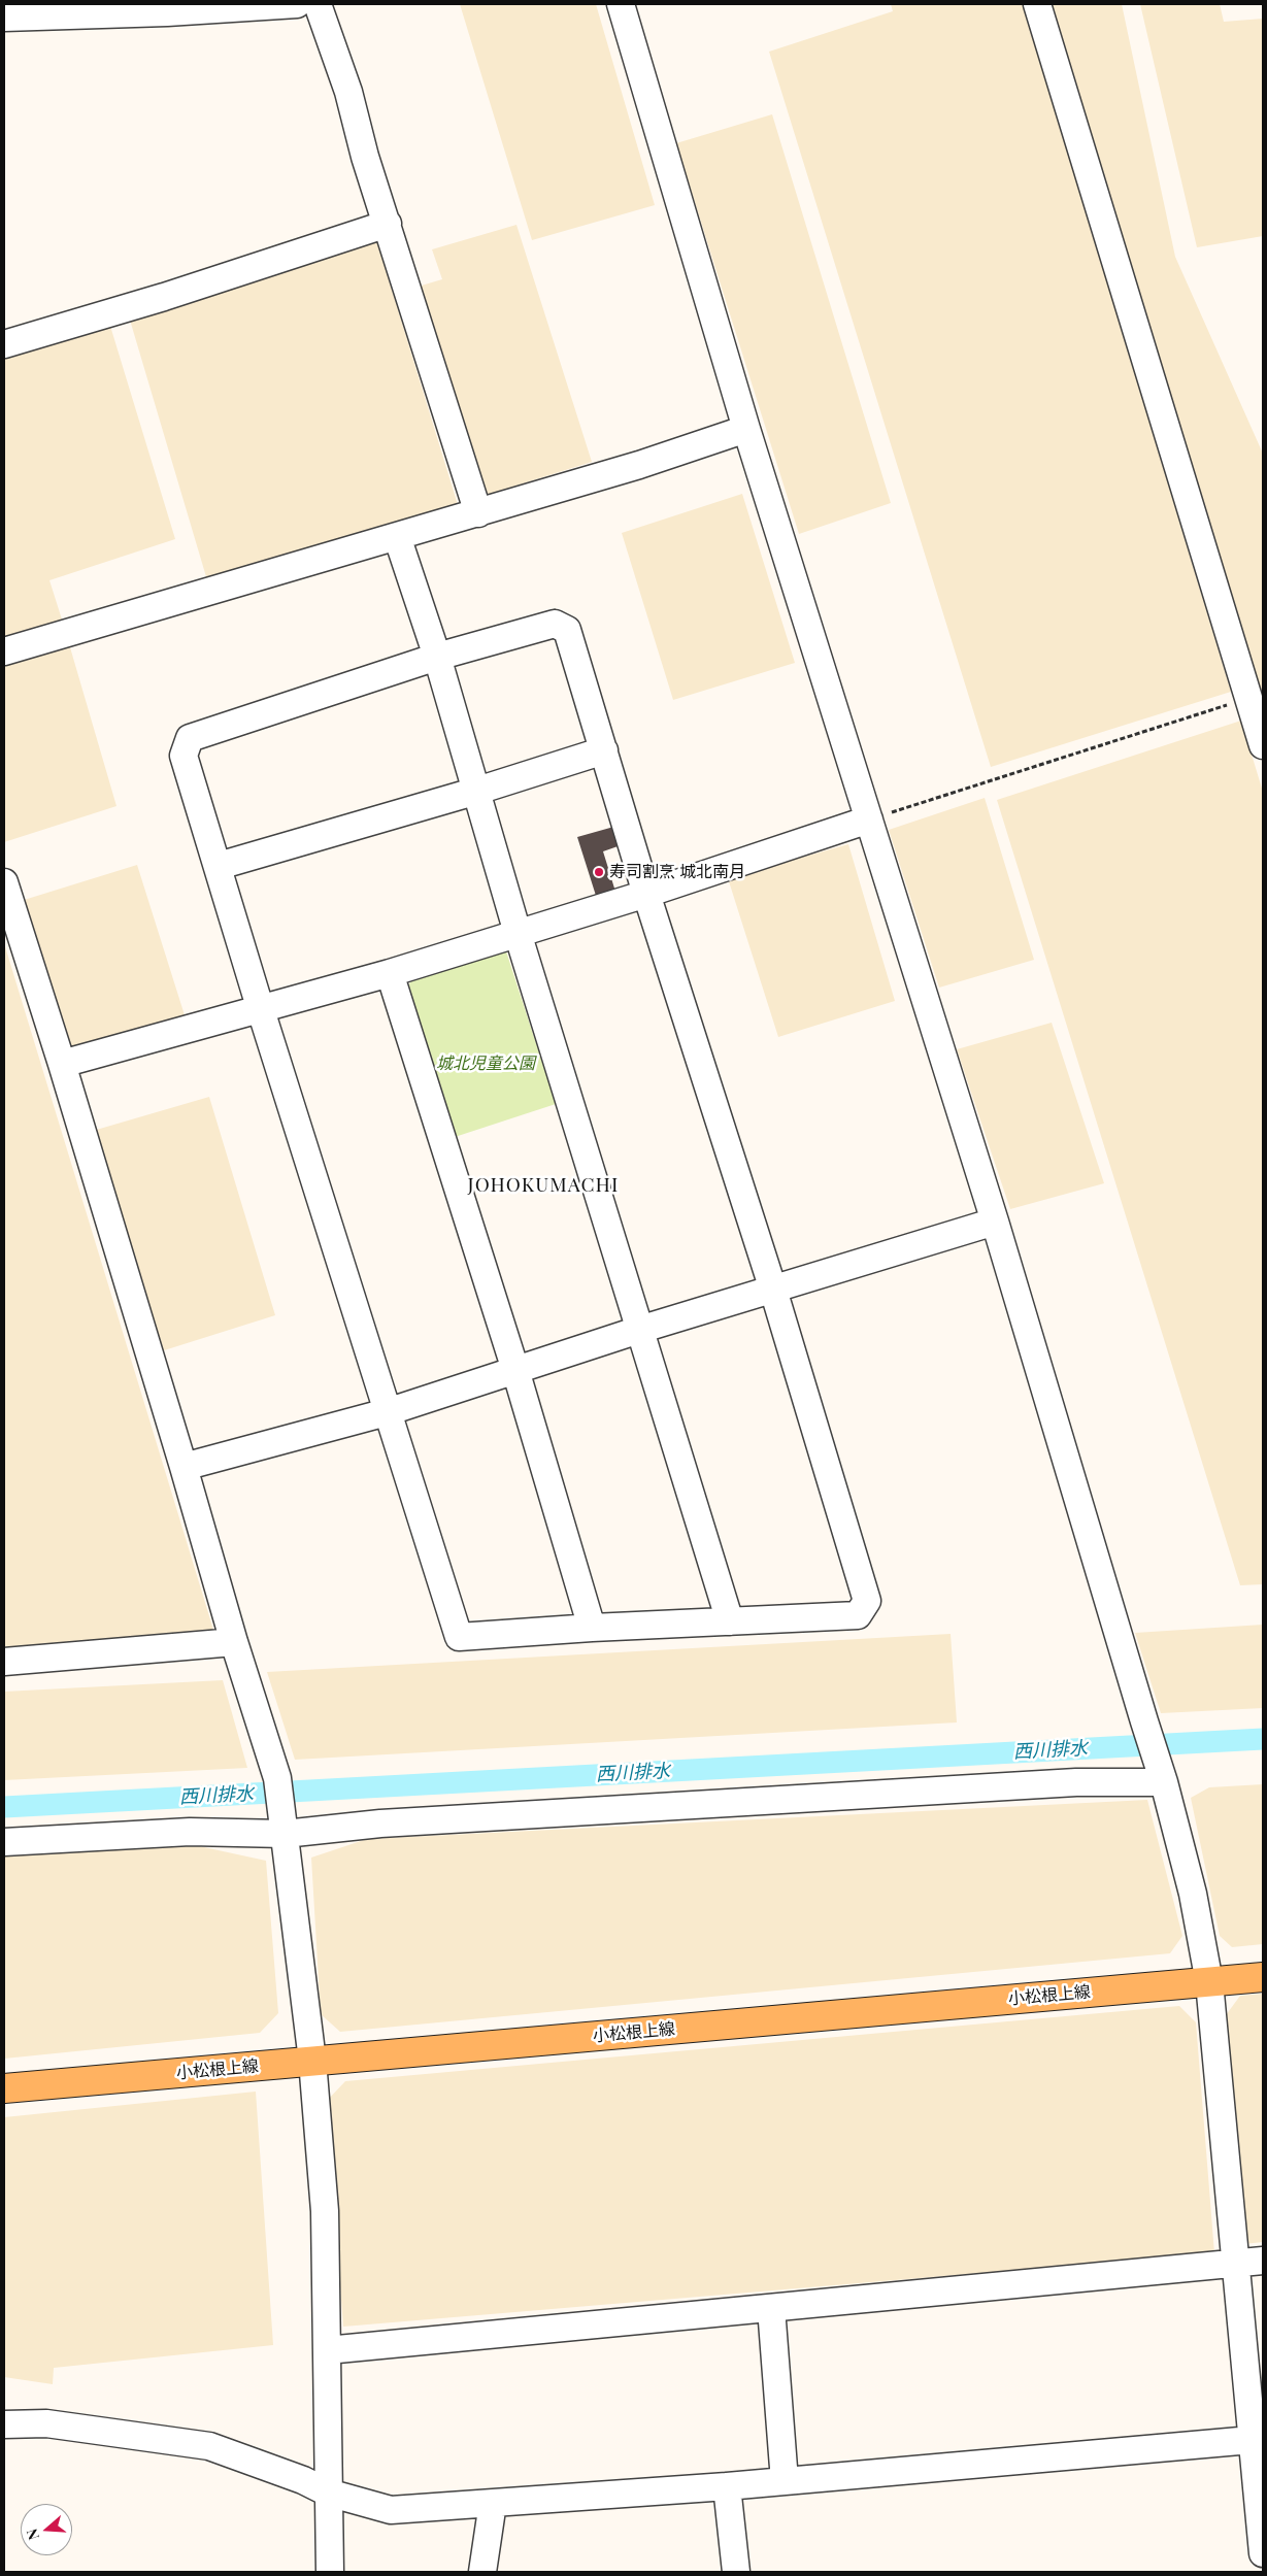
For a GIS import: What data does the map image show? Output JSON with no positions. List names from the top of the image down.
{
  "streets": {
    "main road": ["小松根上線"]
  },
  "districts": ["JOHOKUMACHI"],
  "water": ["西川排水"],
  "parks": ["城北児童公園"],
  "places": ["寿司割烹 城北南月"],
  "north": "left"
}
